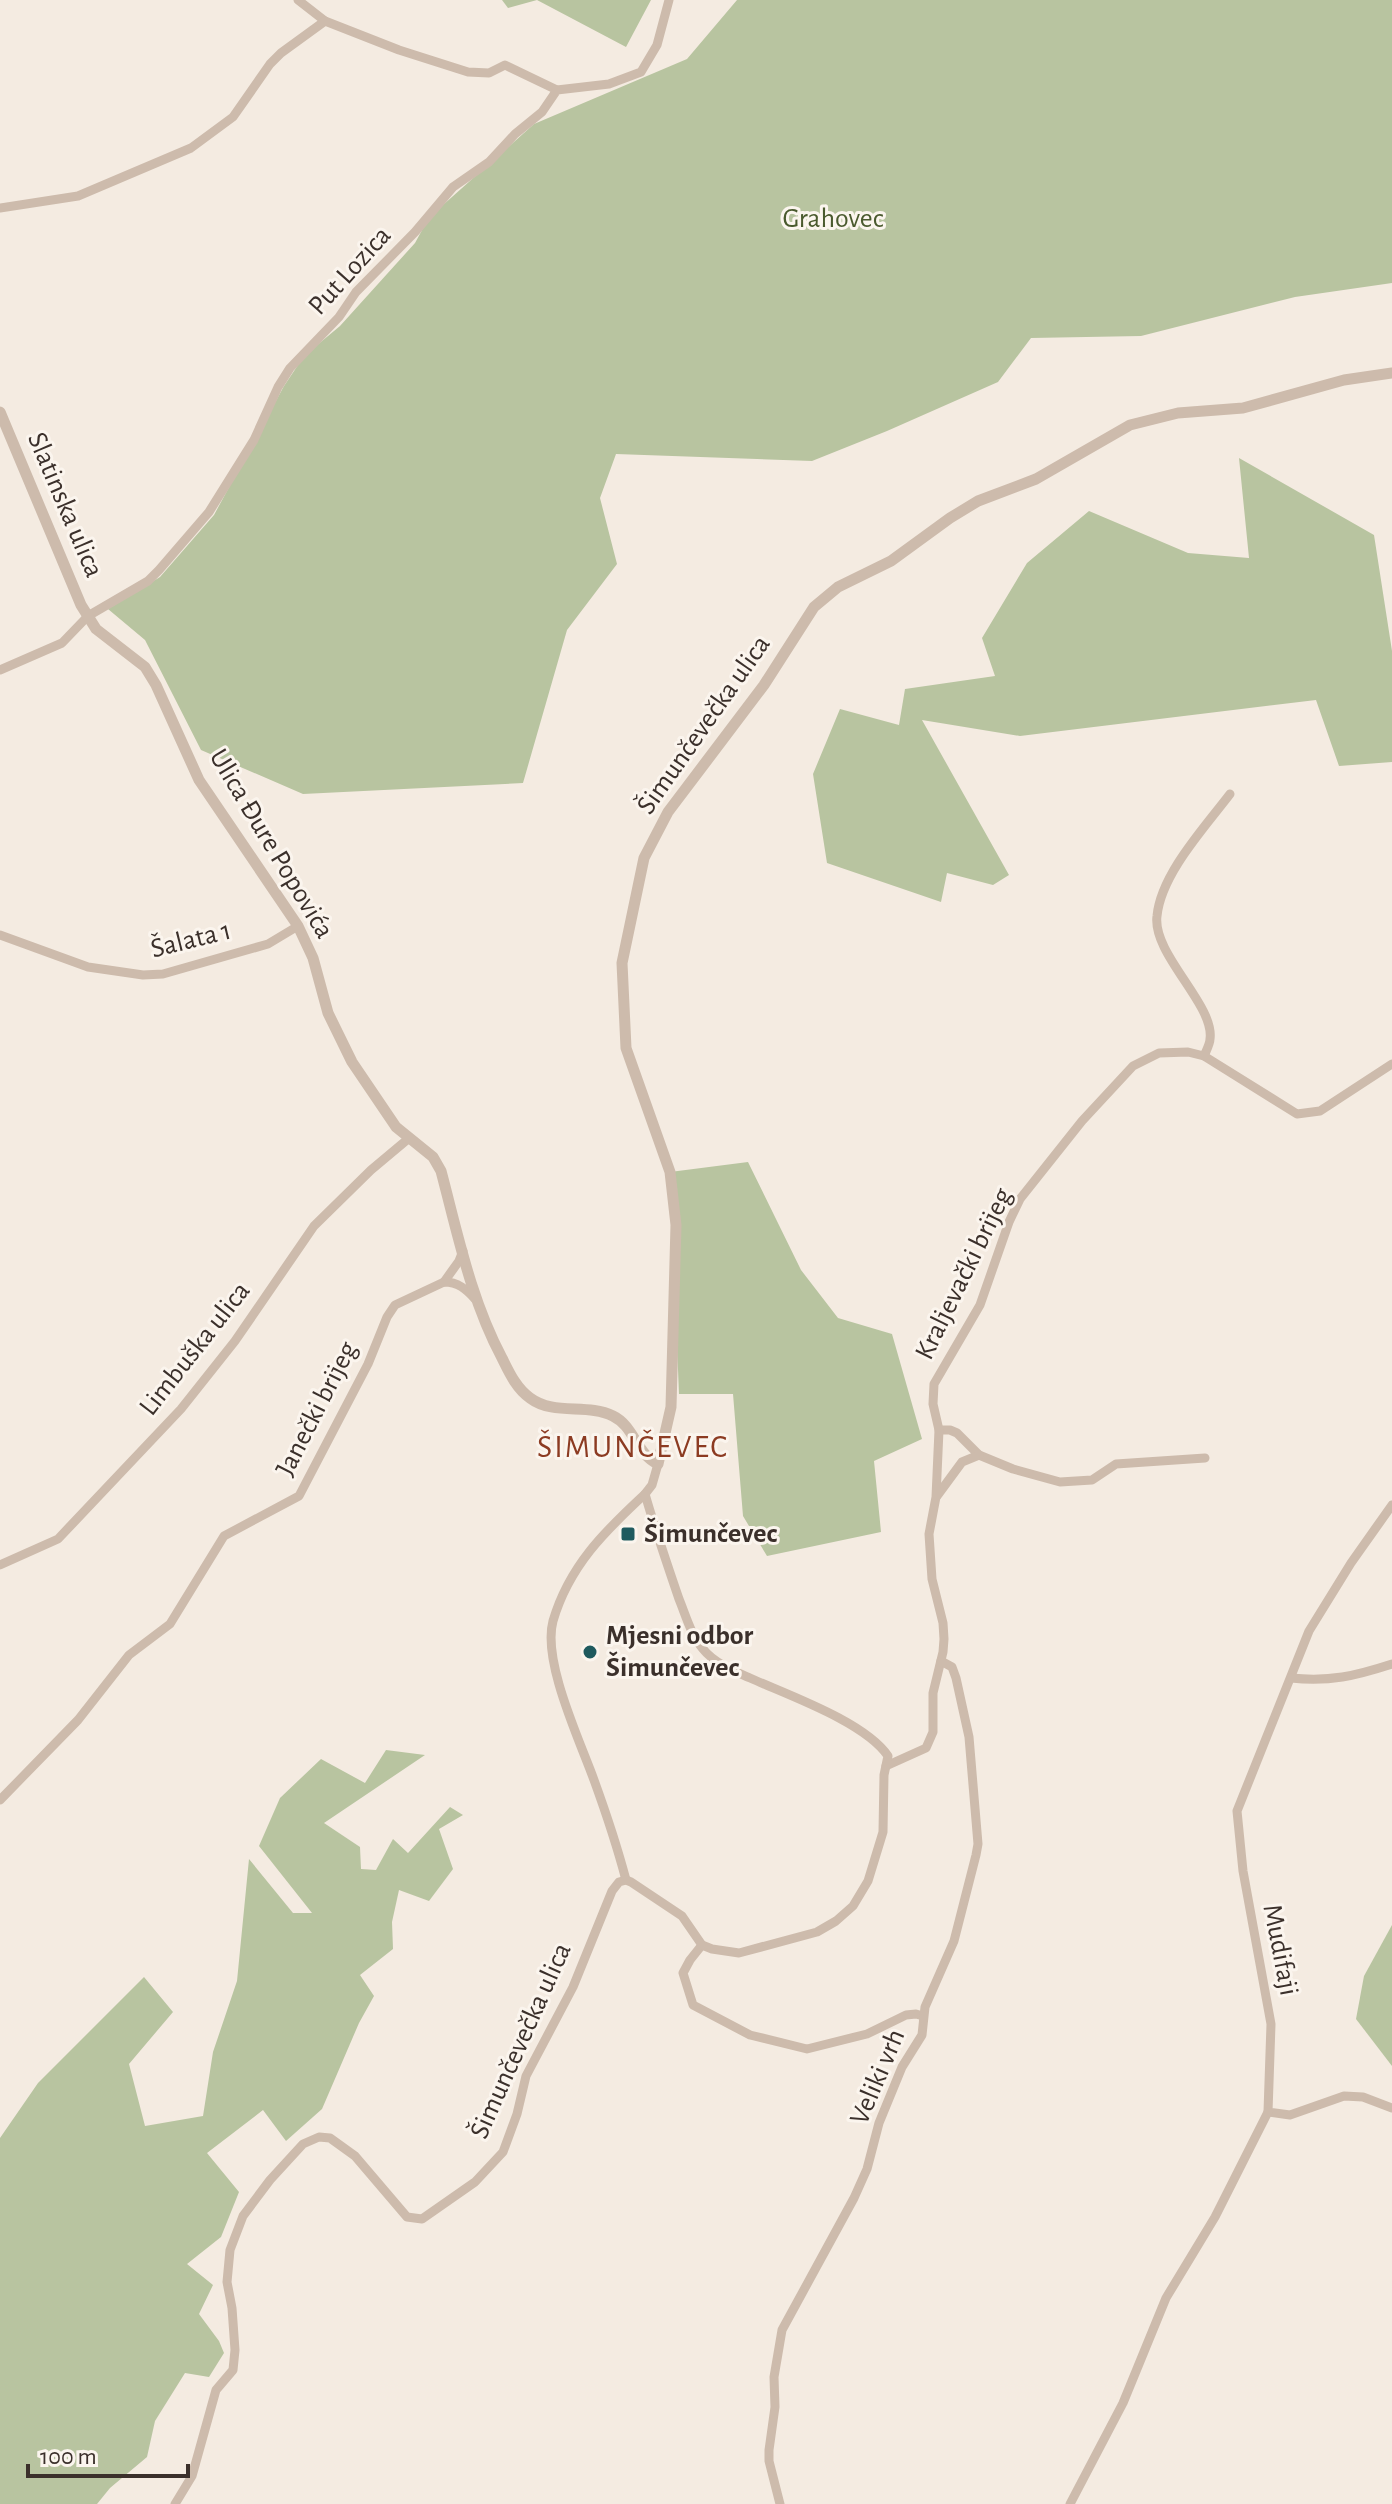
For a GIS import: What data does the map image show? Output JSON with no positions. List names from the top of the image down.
{
  "streets": {
    "street": [
      "Put Lozica",
      "Slatinska ulica",
      "Šimunčevečka ulica",
      "Ulica Đure Popovića",
      "Šalata 1",
      "Kraljevački brijeg",
      "Limbuška ulica",
      "Janečki brijeg",
      "Mudifaji",
      "Veliki vrh"
    ]
  },
  "crossings": [
    ["Put Lozica", "Slatinska ulica"],
    ["Put Lozica", "Ulica Đure Popovića"],
    ["Slatinska ulica", "Ulica Đure Popovića"],
    ["Šimunčevečka ulica", "Ulica Đure Popovića"],
    ["Ulica Đure Popovića", "Šalata 1"],
    ["Ulica Đure Popovića", "Limbuška ulica"],
    ["Kraljevački brijeg", "Veliki vrh"]
  ],
  "districts": ["ŠIMUNČEVEC"],
  "parks": ["Grahovec"],
  "places": {
    "transit": ["Šimunčevec"],
    "other": ["Mjesni odbor Šimunčevec"]
  },
  "scale_bar": "100 m"
}
